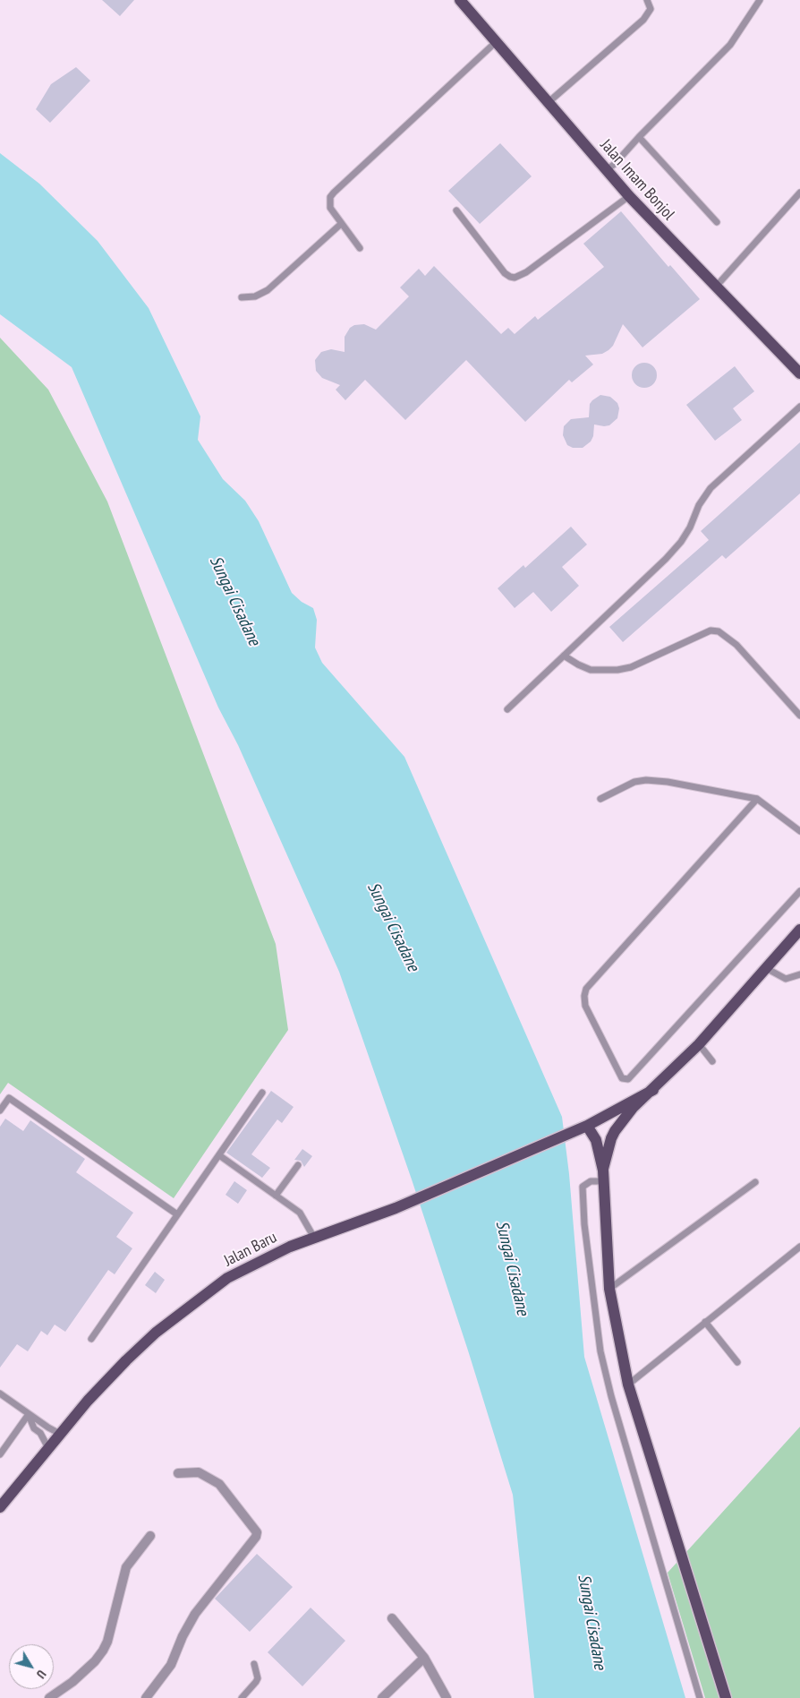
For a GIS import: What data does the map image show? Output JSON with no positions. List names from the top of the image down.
{
  "streets": {
    "main road": ["Jalan Imam Bonjol", "Jalan Baru"]
  },
  "water": ["Sungai Cisadane"],
  "north": "bottom right"
}
